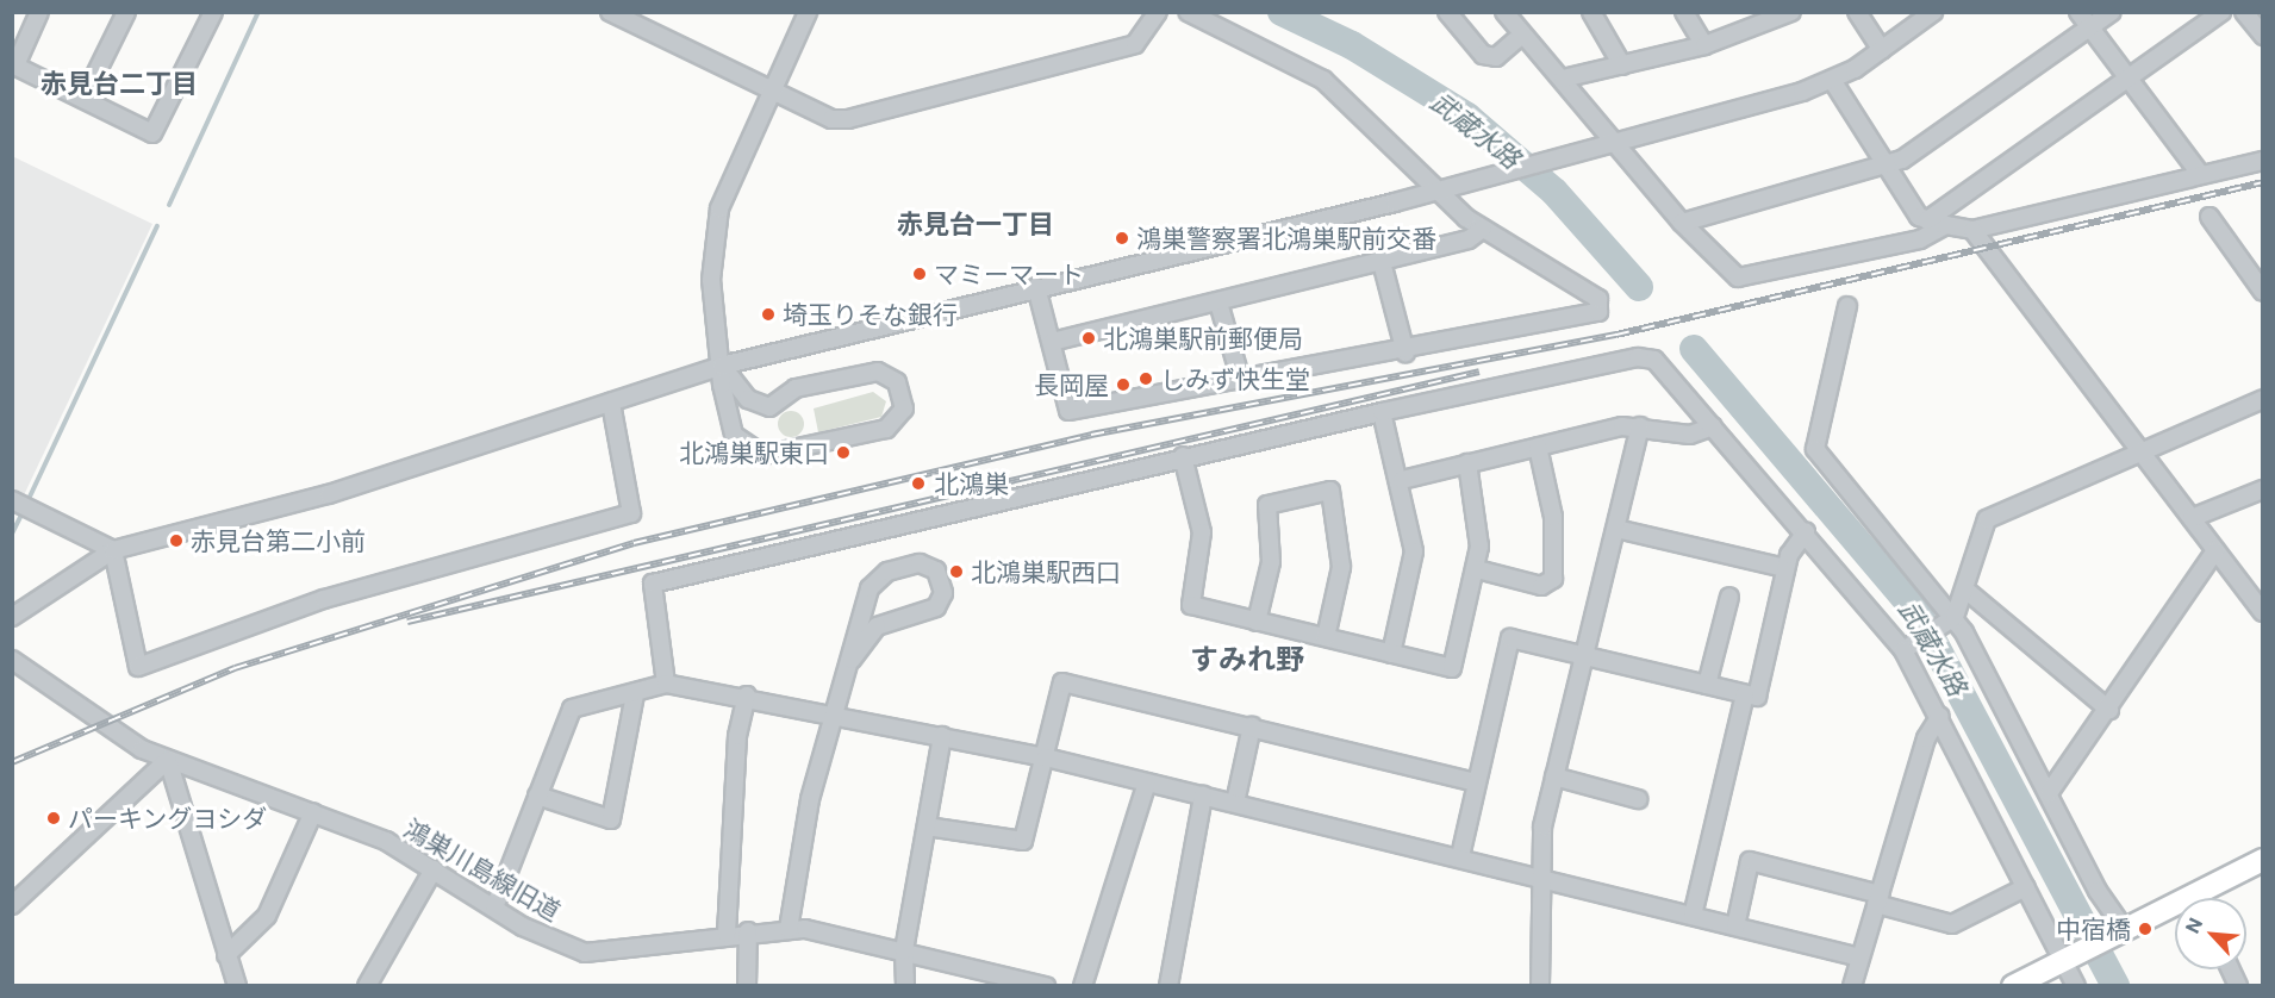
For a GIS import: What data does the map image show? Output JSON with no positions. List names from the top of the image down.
{
  "streets": {
    "street": ["鴻巣川島線旧道"]
  },
  "districts": ["赤見台二丁目", "赤見台一丁目", "すみれ野"],
  "water": ["武蔵水路"],
  "places": [
    "鴻巣警察署北鴻巣駅前交番",
    "マミーマート",
    "埼玉りそな銀行",
    "北鴻巣駅前郵便局",
    "しみず快生堂",
    "長岡屋",
    "北鴻巣駅東口",
    "北鴻巣",
    "赤見台第二小前",
    "北鴻巣駅西口",
    "パーキングヨシダ",
    "中宿橋"
  ],
  "north": "top left"
}
